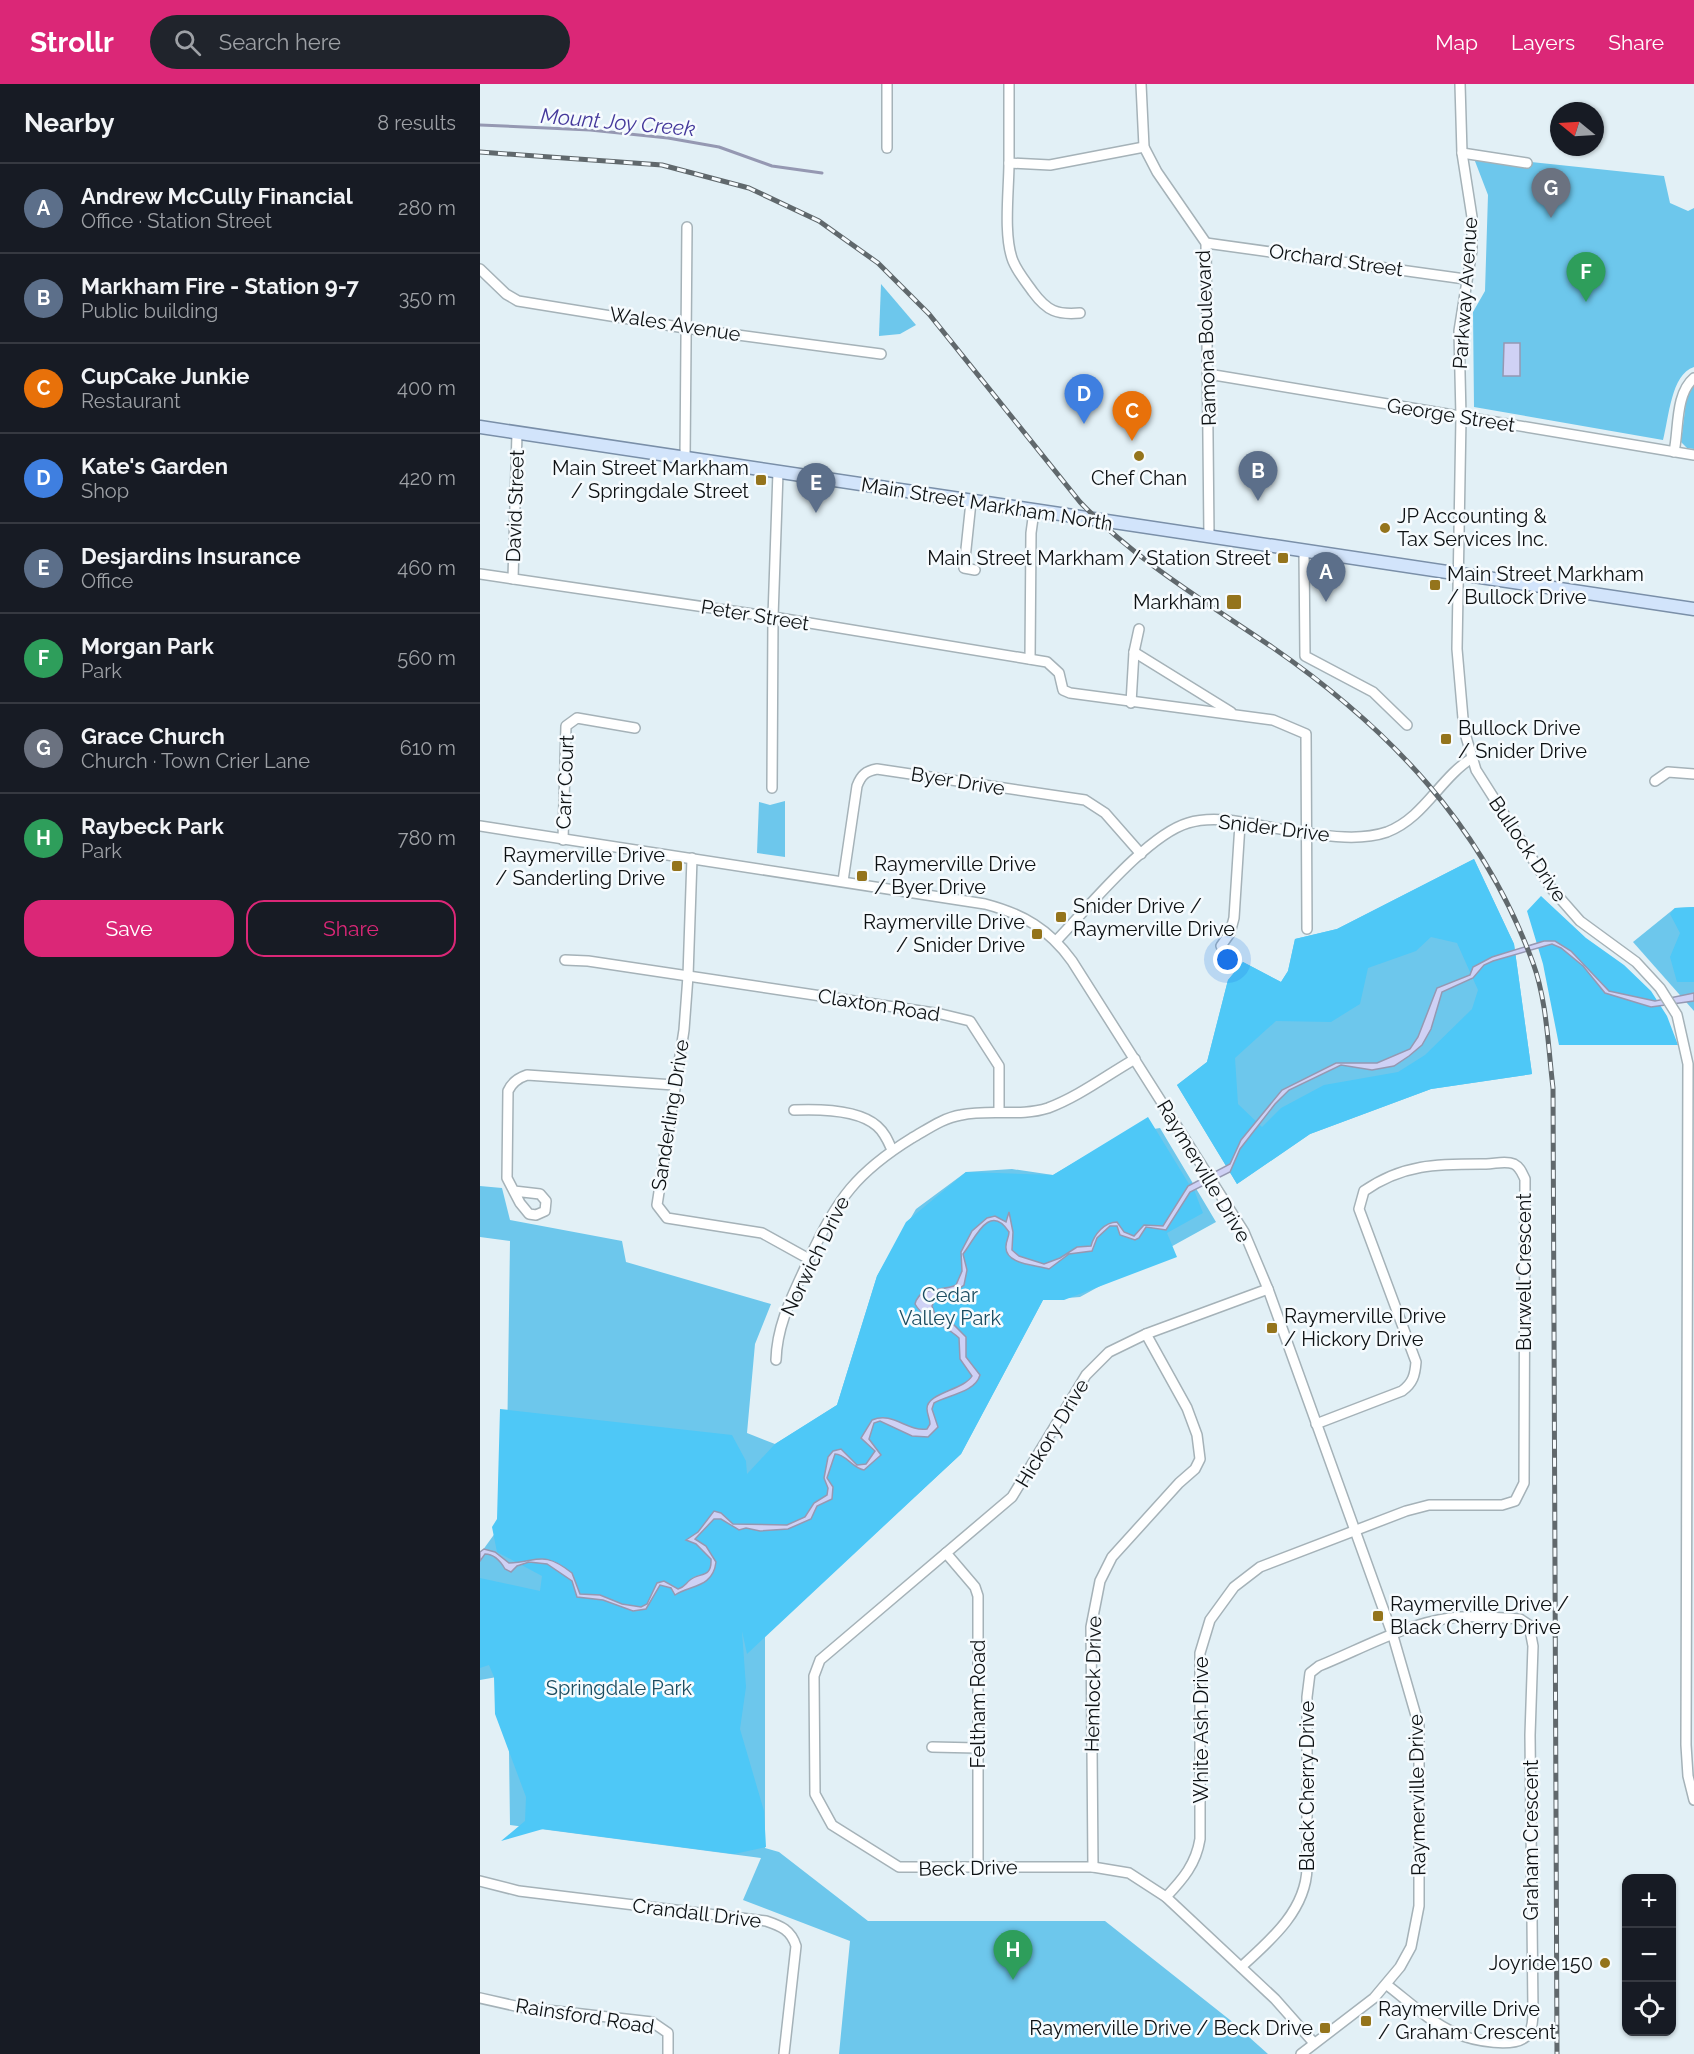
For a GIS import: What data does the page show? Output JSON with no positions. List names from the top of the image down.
{
  "streets": {
    "main road": ["Main Street Markham North"],
    "street": [
      "Orchard Street",
      "Parkway Avenue",
      "Wales Avenue",
      "Ramona Boulevard",
      "George Street",
      "David Street",
      "Peter Street",
      "Byer Drive",
      "Carr Court",
      "Snider Drive",
      "Bullock Drive",
      "Claxton Road",
      "Sanderling Drive",
      "Raymerville Drive",
      "Norwich Drive",
      "Burwell Crescent",
      "Hickory Drive",
      "Hemlock Drive",
      "Feltham Road",
      "White Ash Drive",
      "Black Cherry Drive",
      "Graham Crescent",
      "Beck Drive",
      "Crandall Drive",
      "Rainsford Road"
    ]
  },
  "crossings": [
    ["Orchard Street", "Parkway Avenue"],
    ["Orchard Street", "Ramona Boulevard"],
    ["Parkway Avenue", "George Street"],
    ["Parkway Avenue", "Main Street Markham North"],
    ["Parkway Avenue", "Bullock Drive"],
    ["Ramona Boulevard", "George Street"],
    ["Ramona Boulevard", "Main Street Markham North"],
    ["Main Street Markham North", "David Street"],
    ["Main Street Markham North", "Bullock Drive"],
    ["David Street", "Peter Street"],
    ["Byer Drive", "Snider Drive"],
    ["Byer Drive", "Raymerville Drive"],
    ["Carr Court", "Raymerville Drive"],
    ["Snider Drive", "Bullock Drive"],
    ["Snider Drive", "Raymerville Drive"],
    ["Claxton Road", "Sanderling Drive"],
    ["Claxton Road", "Norwich Drive"],
    ["Sanderling Drive", "Raymerville Drive"],
    ["Sanderling Drive", "Norwich Drive"],
    ["Raymerville Drive", "Norwich Drive"],
    ["Raymerville Drive", "Burwell Crescent"],
    ["Raymerville Drive", "Hickory Drive"],
    ["Raymerville Drive", "White Ash Drive"],
    ["Raymerville Drive", "Black Cherry Drive"],
    ["Raymerville Drive", "Graham Crescent"],
    ["Raymerville Drive", "Beck Drive"],
    ["Burwell Crescent", "White Ash Drive"],
    ["Hickory Drive", "Hemlock Drive"],
    ["Hickory Drive", "Feltham Road"],
    ["Hickory Drive", "Beck Drive"],
    ["Hemlock Drive", "Beck Drive"],
    ["Feltham Road", "Beck Drive"],
    ["White Ash Drive", "Beck Drive"],
    ["Black Cherry Drive", "Graham Crescent"],
    ["Black Cherry Drive", "Beck Drive"]
  ],
  "water": ["Mount Joy Creek"],
  "parks": ["Cedar Valley Park", "Springdale Park"],
  "places": {
    "other": ["Chef Chan", "JP Accounting & Tax Services Inc.", "Joyride 150"],
    "transit": [
      "Main Street Markham / Springdale Street",
      "Main Street Markham / Station Street",
      "Main Street Markham / Bullock Drive",
      "Markham",
      "Bullock Drive / Snider Drive",
      "Raymerville Drive / Sanderling Drive",
      "Raymerville Drive / Byer Drive",
      "Snider Drive / Raymerville Drive",
      "Raymerville Drive / Snider Drive",
      "Raymerville Drive / Hickory Drive",
      "Raymerville Drive / Black Cherry Drive",
      "Raymerville Drive / Graham Crescent",
      "Raymerville Drive / Beck Drive"
    ]
  },
  "north": "left",
  "page": {
    "header": "Strollr",
    "search": "Search here",
    "nav": ["Map", "Layers", "Share"],
    "heading": ["Nearby", "8 results"],
    "list": [
      {
        "mark": "A",
        "name": "Andrew McCully Financial",
        "note": "Office · Station Street",
        "value": "280 m"
      },
      {
        "mark": "B",
        "name": "Markham Fire - Station 9-7",
        "note": "Public building",
        "value": "350 m"
      },
      {
        "mark": "C",
        "name": "CupCake Junkie",
        "note": "Restaurant",
        "value": "400 m"
      },
      {
        "mark": "D",
        "name": "Kate's Garden",
        "note": "Shop",
        "value": "420 m"
      },
      {
        "mark": "E",
        "name": "Desjardins Insurance",
        "note": "Office",
        "value": "460 m"
      },
      {
        "mark": "F",
        "name": "Morgan Park",
        "note": "Park",
        "value": "560 m"
      },
      {
        "mark": "G",
        "name": "Grace Church",
        "note": "Church · Town Crier Lane",
        "value": "610 m"
      },
      {
        "mark": "H",
        "name": "Raybeck Park",
        "note": "Park",
        "value": "780 m"
      }
    ],
    "pins": [
      "G",
      "F",
      "D",
      "C",
      "B",
      "E",
      "A",
      "H"
    ],
    "buttons": ["Save", "Share"],
    "map_buttons": ["+", "−"]
  }
}
